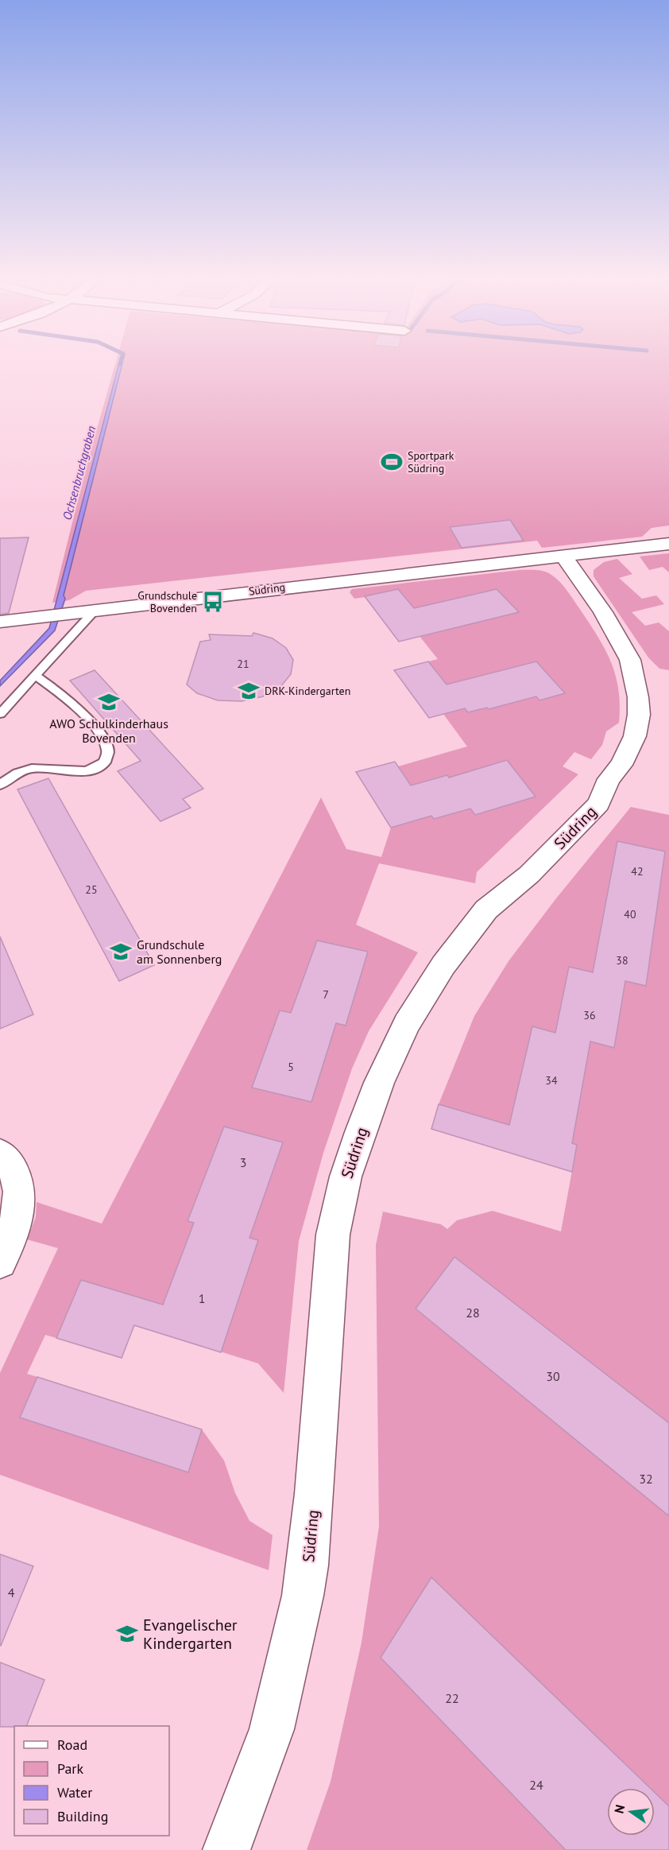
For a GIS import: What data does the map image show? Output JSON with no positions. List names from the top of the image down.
{
  "streets": {
    "street": ["Südring"]
  },
  "water": ["Ochsenbruchgraben"],
  "places": {
    "sports": ["Sportpark Südring"],
    "bus stop": ["Grundschule Bovenden"],
    "school or university": [
      "DRK-Kindergarten",
      "AWO Schulkinderhaus Bovenden",
      "Grundschule am Sonnenberg",
      "Evangelischer Kindergarten"
    ]
  },
  "house_numbers": [
    "21",
    "42",
    "25",
    "40",
    "38",
    "7",
    "36",
    "5",
    "34",
    "3",
    "1",
    "28",
    "30",
    "32",
    "4",
    "22",
    "24"
  ],
  "legend": [
    "Road",
    "Park",
    "Water",
    "Building"
  ],
  "north": "left"
}
